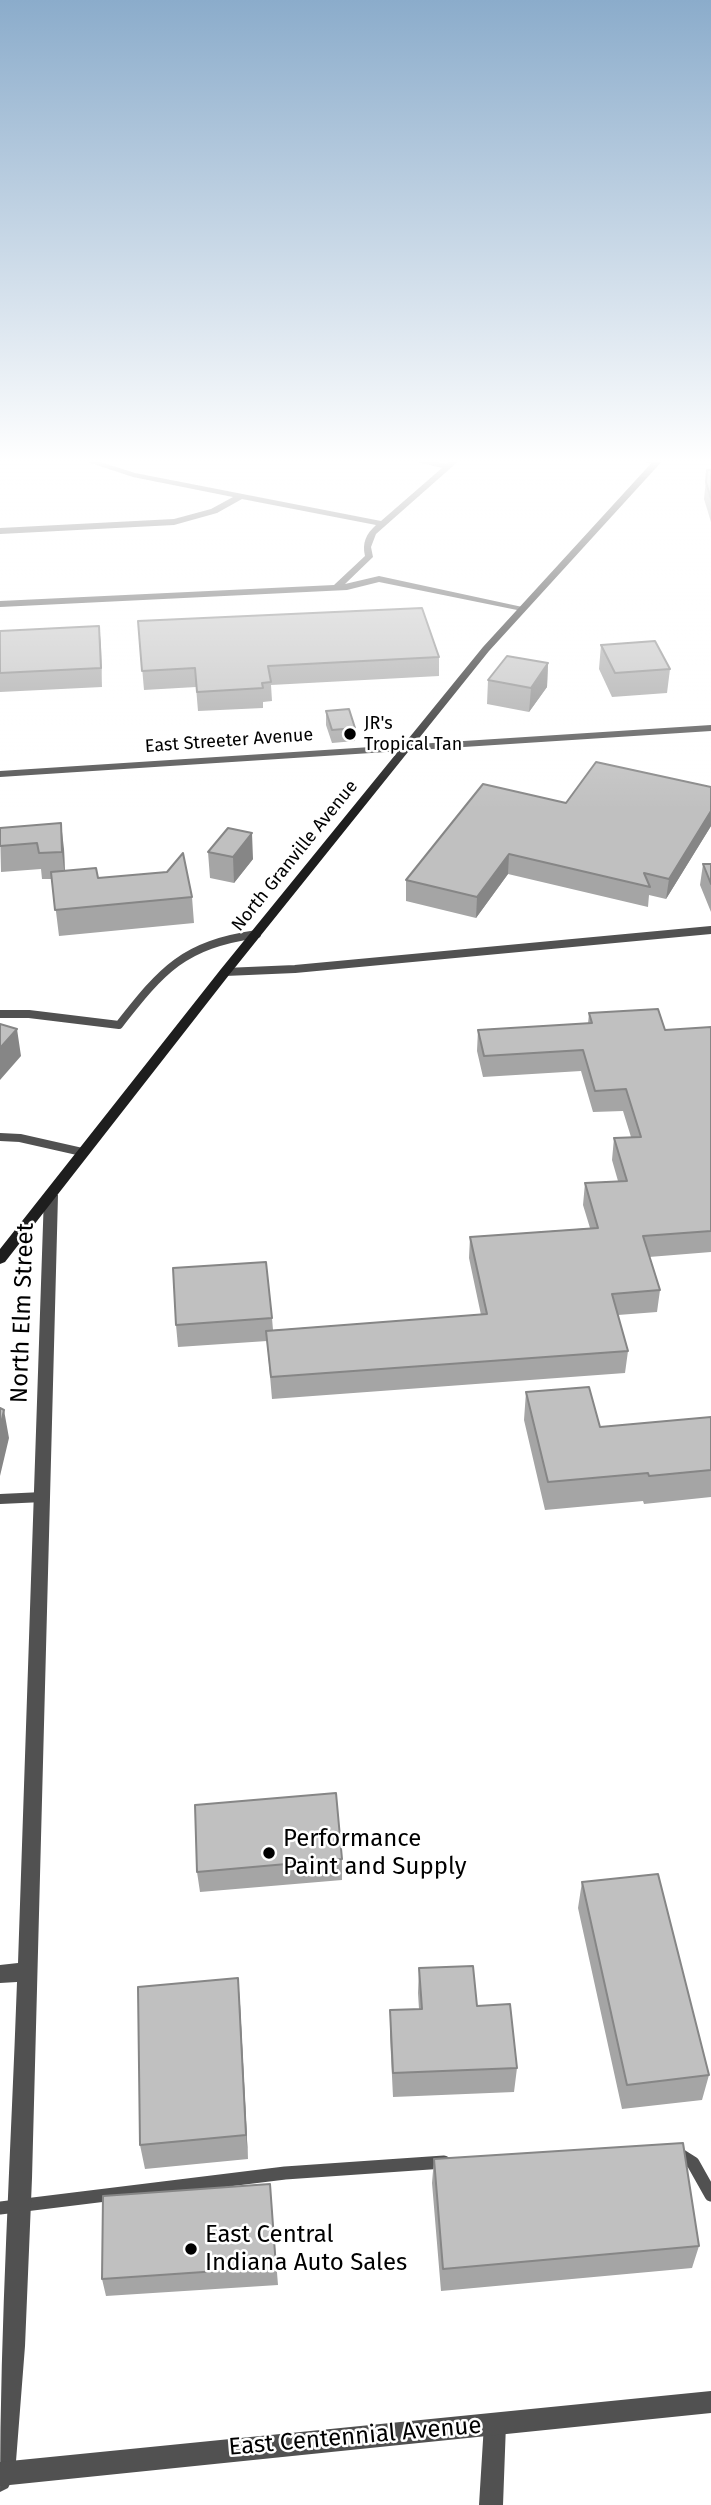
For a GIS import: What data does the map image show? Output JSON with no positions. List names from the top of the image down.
{
  "streets": {
    "main road": ["North Granville Avenue"],
    "street": ["East Streeter Avenue", "North Elm Street", "East Centennial Avenue"]
  },
  "crossings": [
    ["East Streeter Avenue", "North Granville Avenue"],
    ["North Granville Avenue", "North Elm Street"],
    ["North Elm Street", "East Centennial Avenue"]
  ],
  "places": ["JR's Tropical Tan", "Performance Paint and Supply", "East Central Indiana Auto Sales"]
}
